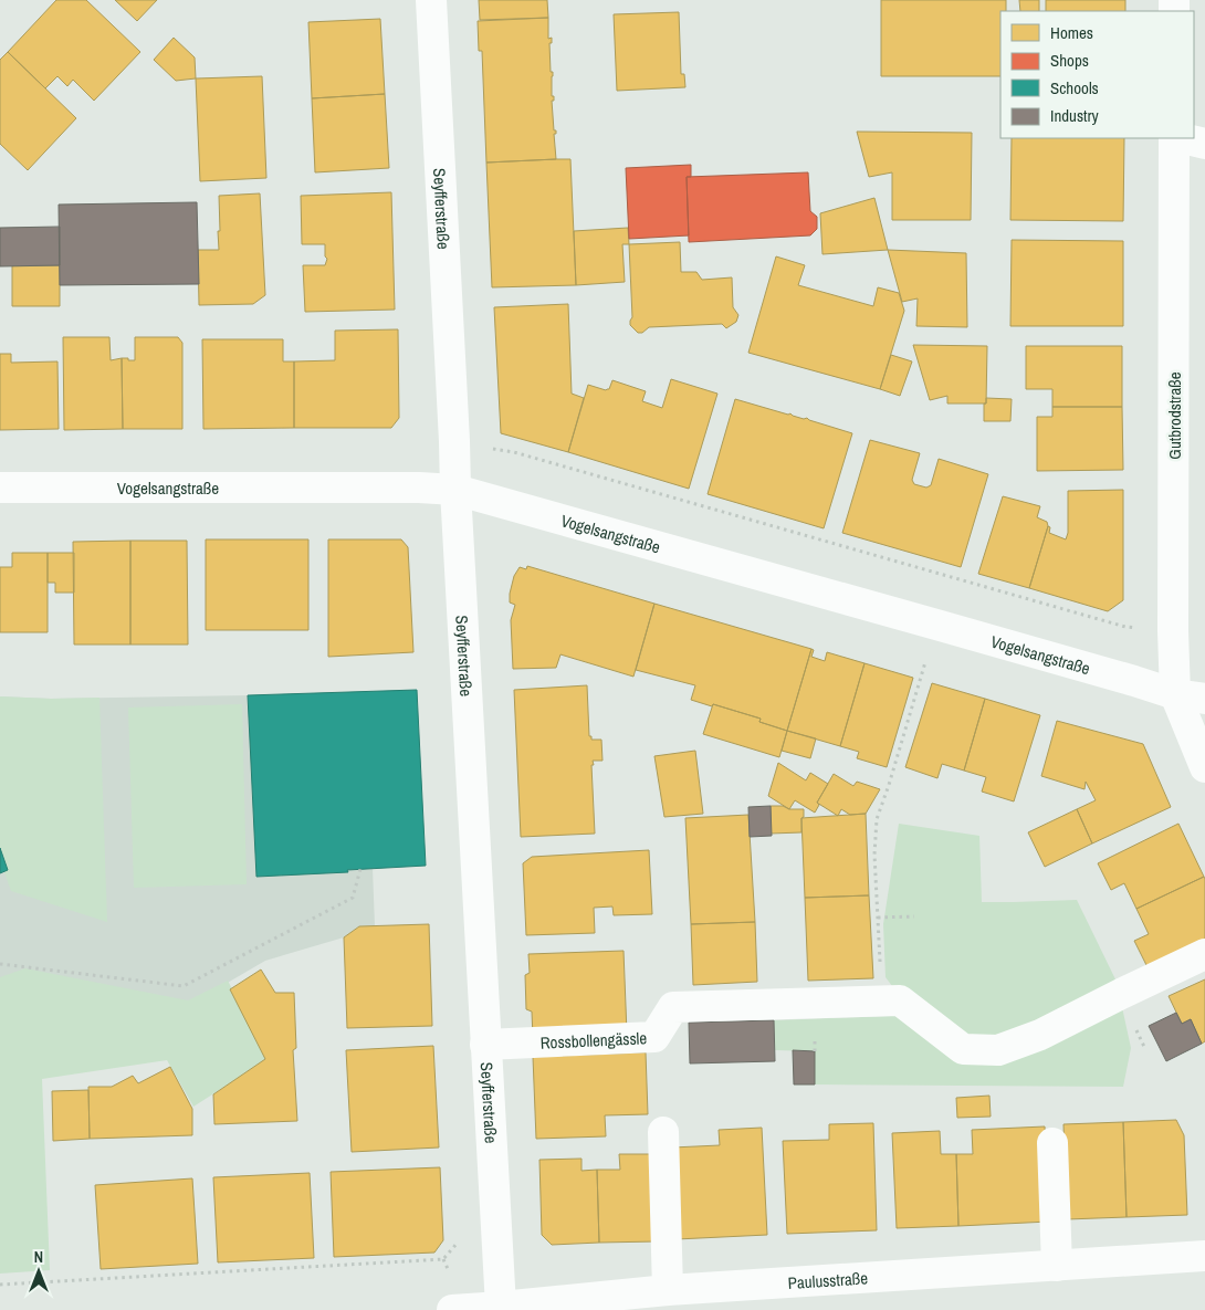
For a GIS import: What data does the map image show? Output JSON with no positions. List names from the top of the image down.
{
  "streets": {
    "street": [
      "Seyfferstraße",
      "Gutbrodstraße",
      "Vogelsangstraße",
      "Rossbollengässle",
      "Paulusstraße"
    ]
  },
  "crossings": [
    ["Seyfferstraße", "Vogelsangstraße"],
    ["Seyfferstraße", "Rossbollengässle"],
    ["Seyfferstraße", "Paulusstraße"],
    ["Gutbrodstraße", "Vogelsangstraße"]
  ],
  "legend": [
    "Homes",
    "Shops",
    "Schools",
    "Industry"
  ],
  "north": "top"
}
